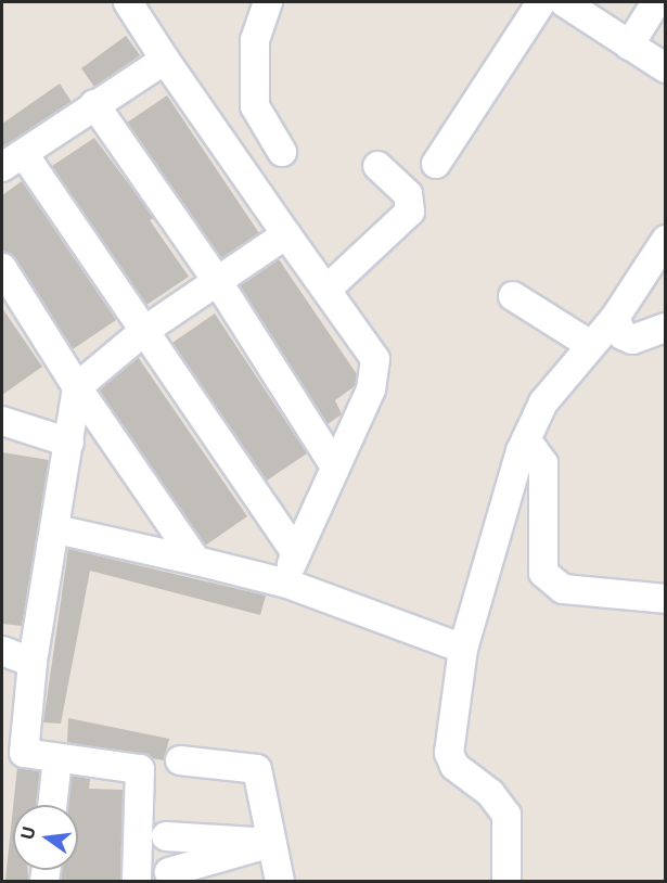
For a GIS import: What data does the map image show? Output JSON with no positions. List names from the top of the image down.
{
  "north": "left"
}
